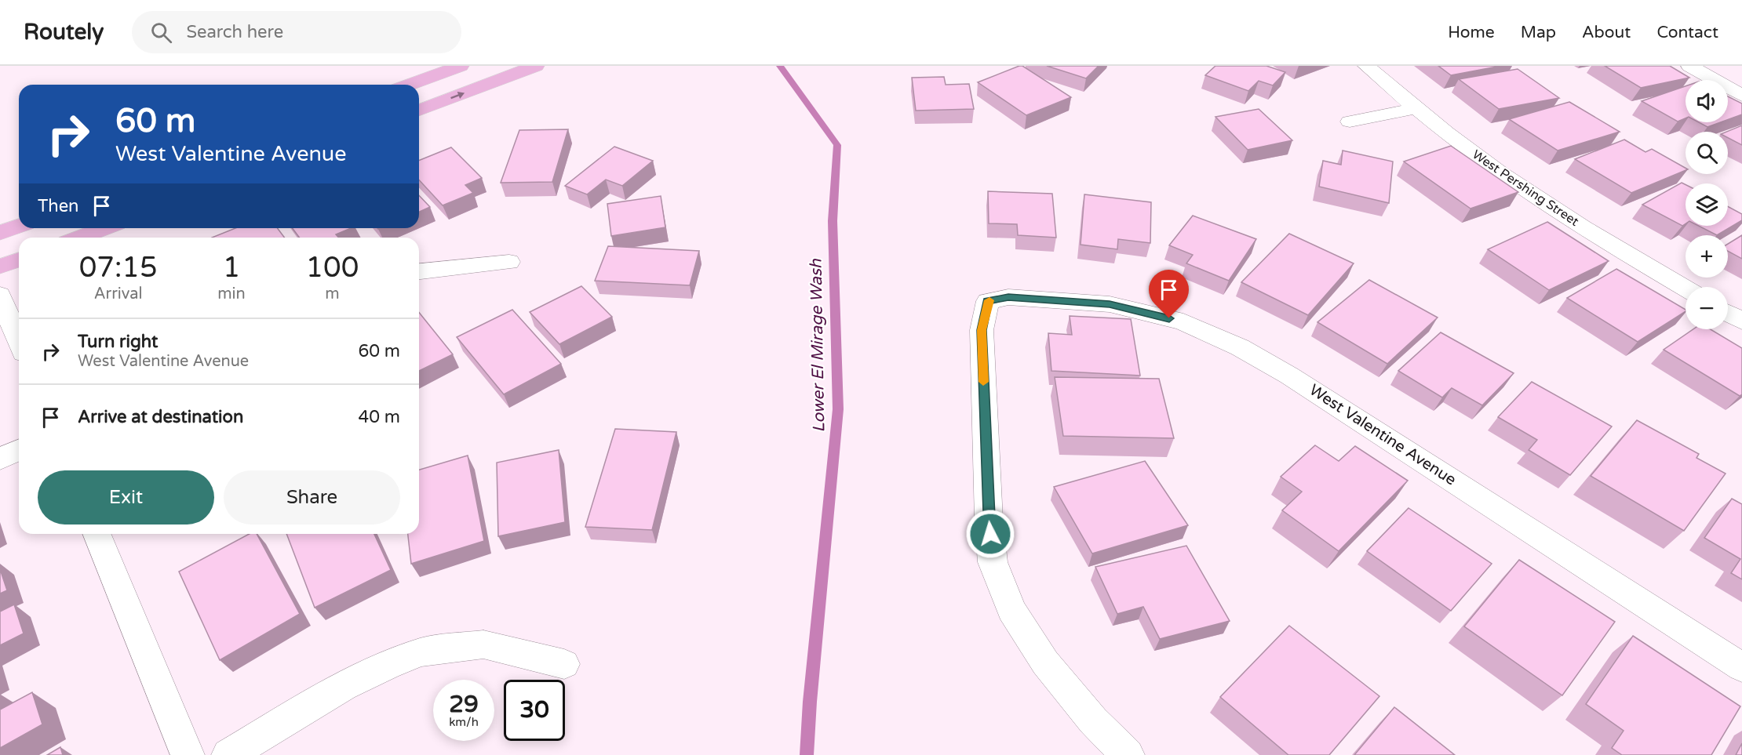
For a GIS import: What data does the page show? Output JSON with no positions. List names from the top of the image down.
{
  "streets": {
    "street": ["West Pershing Street", "West Valentine Avenue"]
  },
  "water": ["Lower El Mirage Wash"],
  "page": {
    "header": "Routely",
    "search": "Search here",
    "nav": [
      "Home",
      "Map",
      "About",
      "Contact"
    ],
    "map_buttons": ["+", "−"],
    "turn": ["60 m", "West Valentine Avenue"],
    "then": "Then",
    "eta": [
      "07:15",
      "Arrival",
      "1",
      "min",
      "100",
      "m"
    ],
    "list": [
      {
        "name": "Turn right",
        "note": "West Valentine Avenue",
        "value": "60 m"
      },
      {
        "name": "Arrive at destination",
        "value": "40 m"
      }
    ],
    "buttons": ["Exit", "Share"],
    "speed": "29 km/h",
    "limit": "30"
  }
}
